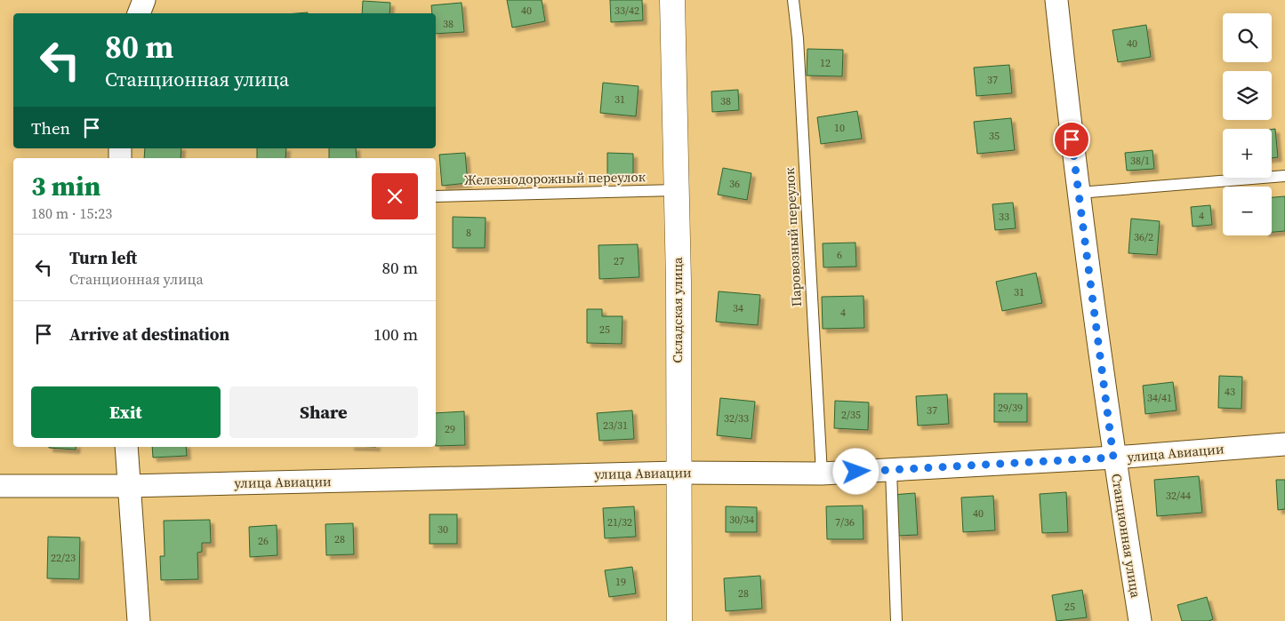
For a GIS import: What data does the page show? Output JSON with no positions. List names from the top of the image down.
{
  "streets": {
    "street": ["Складская улица", "улица Авиации", "Станционная улица"],
    "lane": ["Железнодорожный переулок", "Паровозный переулок"]
  },
  "crossings": [
    ["Железнодорожный переулок", "Складская улица"],
    ["Паровозный переулок", "улица Авиации"],
    ["Складская улица", "улица Авиации"],
    ["улица Авиации", "Станционная улица"]
  ],
  "house_numbers": [
    "40",
    "33/42",
    "38",
    "40",
    "12",
    "37",
    "31",
    "38",
    "10",
    "35",
    "38/1",
    "36",
    "4",
    "33",
    "8",
    "36/2",
    "6",
    "27",
    "31",
    "34",
    "4",
    "25",
    "43",
    "34/41",
    "29/39",
    "37",
    "2/35",
    "32/33",
    "23/31",
    "29",
    "32/44",
    "40",
    "30/34",
    "21/32",
    "7/36",
    "30",
    "28",
    "26",
    "22/23",
    "19",
    "28",
    "25"
  ],
  "page": {
    "map_buttons": ["+", "−"],
    "turn": ["80 m", "Станционная улица"],
    "then": "Then",
    "heading": ["3 min", "180 m · 15:23"],
    "list": [
      {
        "name": "Turn left",
        "note": "Станционная улица",
        "value": "80 m"
      },
      {
        "name": "Arrive at destination",
        "value": "100 m"
      }
    ],
    "buttons": ["Exit", "Share"]
  }
}
